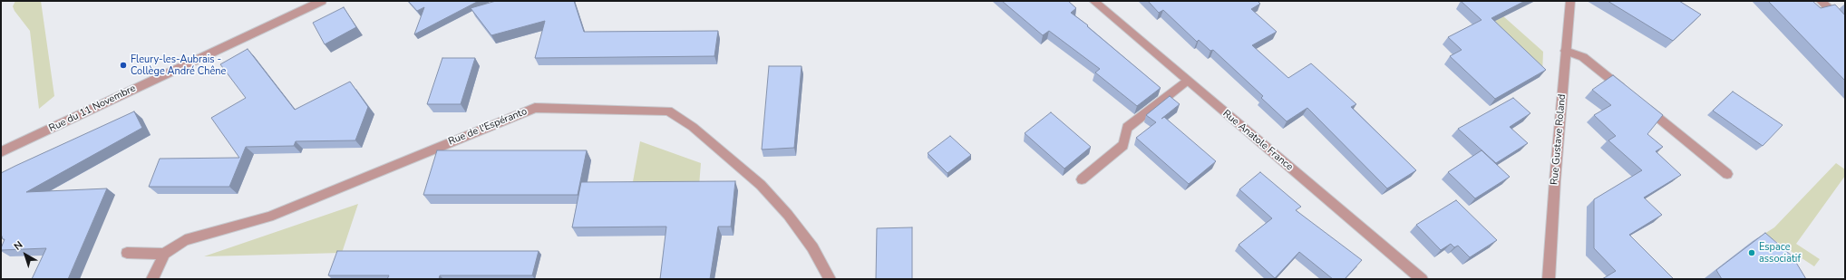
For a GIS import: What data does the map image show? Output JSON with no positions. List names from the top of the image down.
{
  "streets": {
    "street": [
      "Rue du 11 Novembre",
      "Rue de l'Espéranto",
      "Rue Gustave Roland",
      "Rue Anatole France"
    ]
  },
  "places": ["Fleury-les-Aubrais - Collège André Chêne", "Espace associatif"],
  "north": "top left"
}
